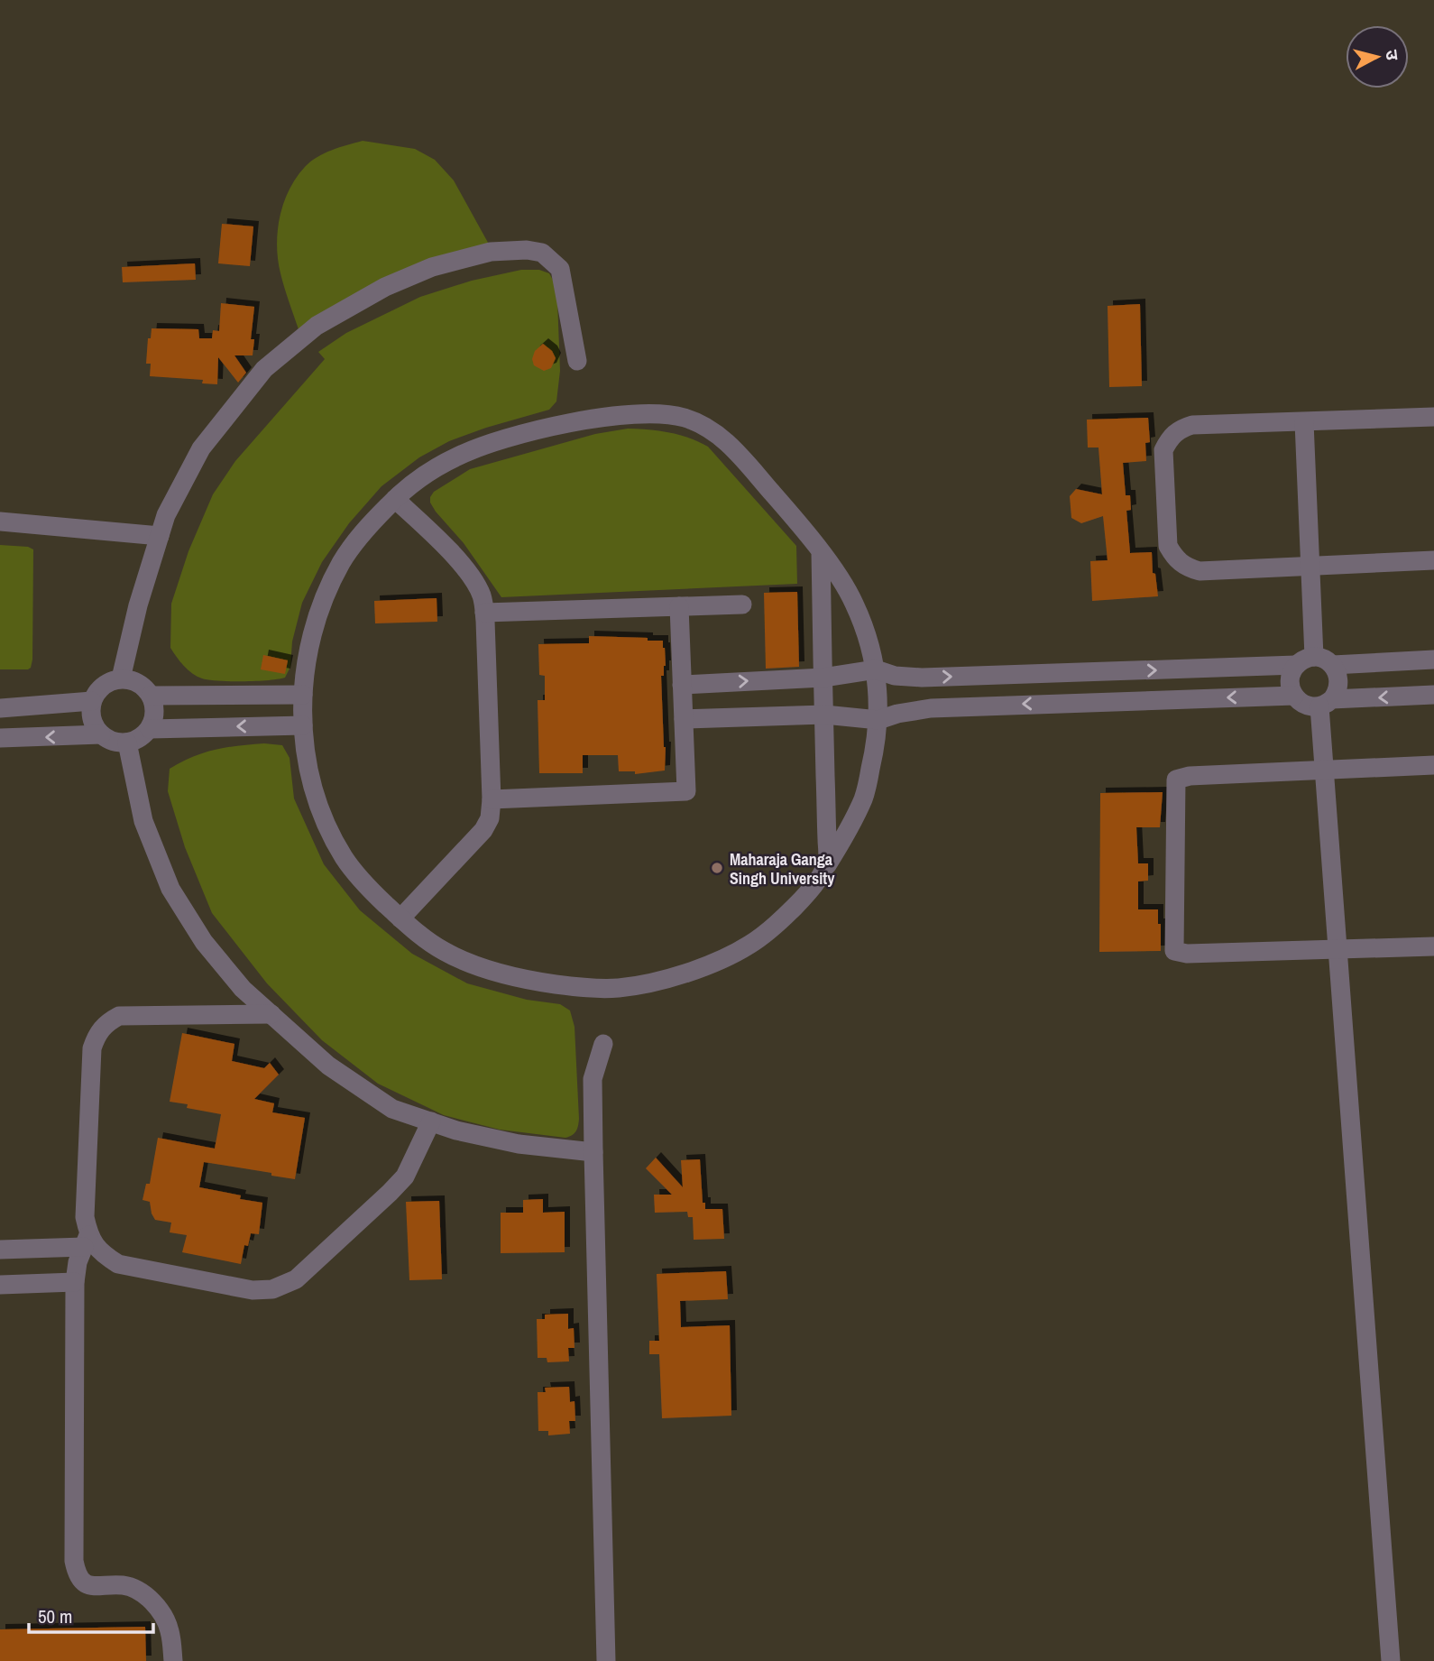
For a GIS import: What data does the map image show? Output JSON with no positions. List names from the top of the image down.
{
  "places": ["Maharaja Ganga Singh University"],
  "scale_bar": "50 m",
  "north": "right"
}
